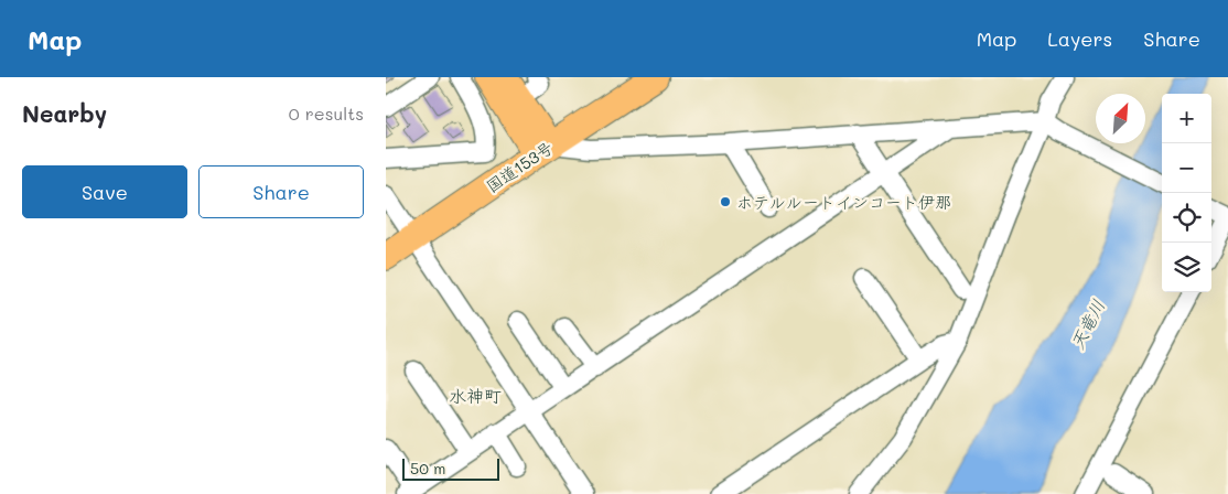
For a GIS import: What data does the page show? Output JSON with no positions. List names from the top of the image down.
{
  "streets": {
    "highway": ["国道153号"]
  },
  "districts": ["水神町"],
  "water": ["天竜川"],
  "places": ["ホテルルートインコート伊那"],
  "scale_bar": "50 m",
  "north": "top right",
  "page": {
    "header": "Map",
    "nav": ["Map", "Layers", "Share"],
    "heading": ["Nearby", "0 results"],
    "map_buttons": ["+", "−"],
    "buttons": ["Save", "Share"],
    "scale": "50 m"
  }
}
